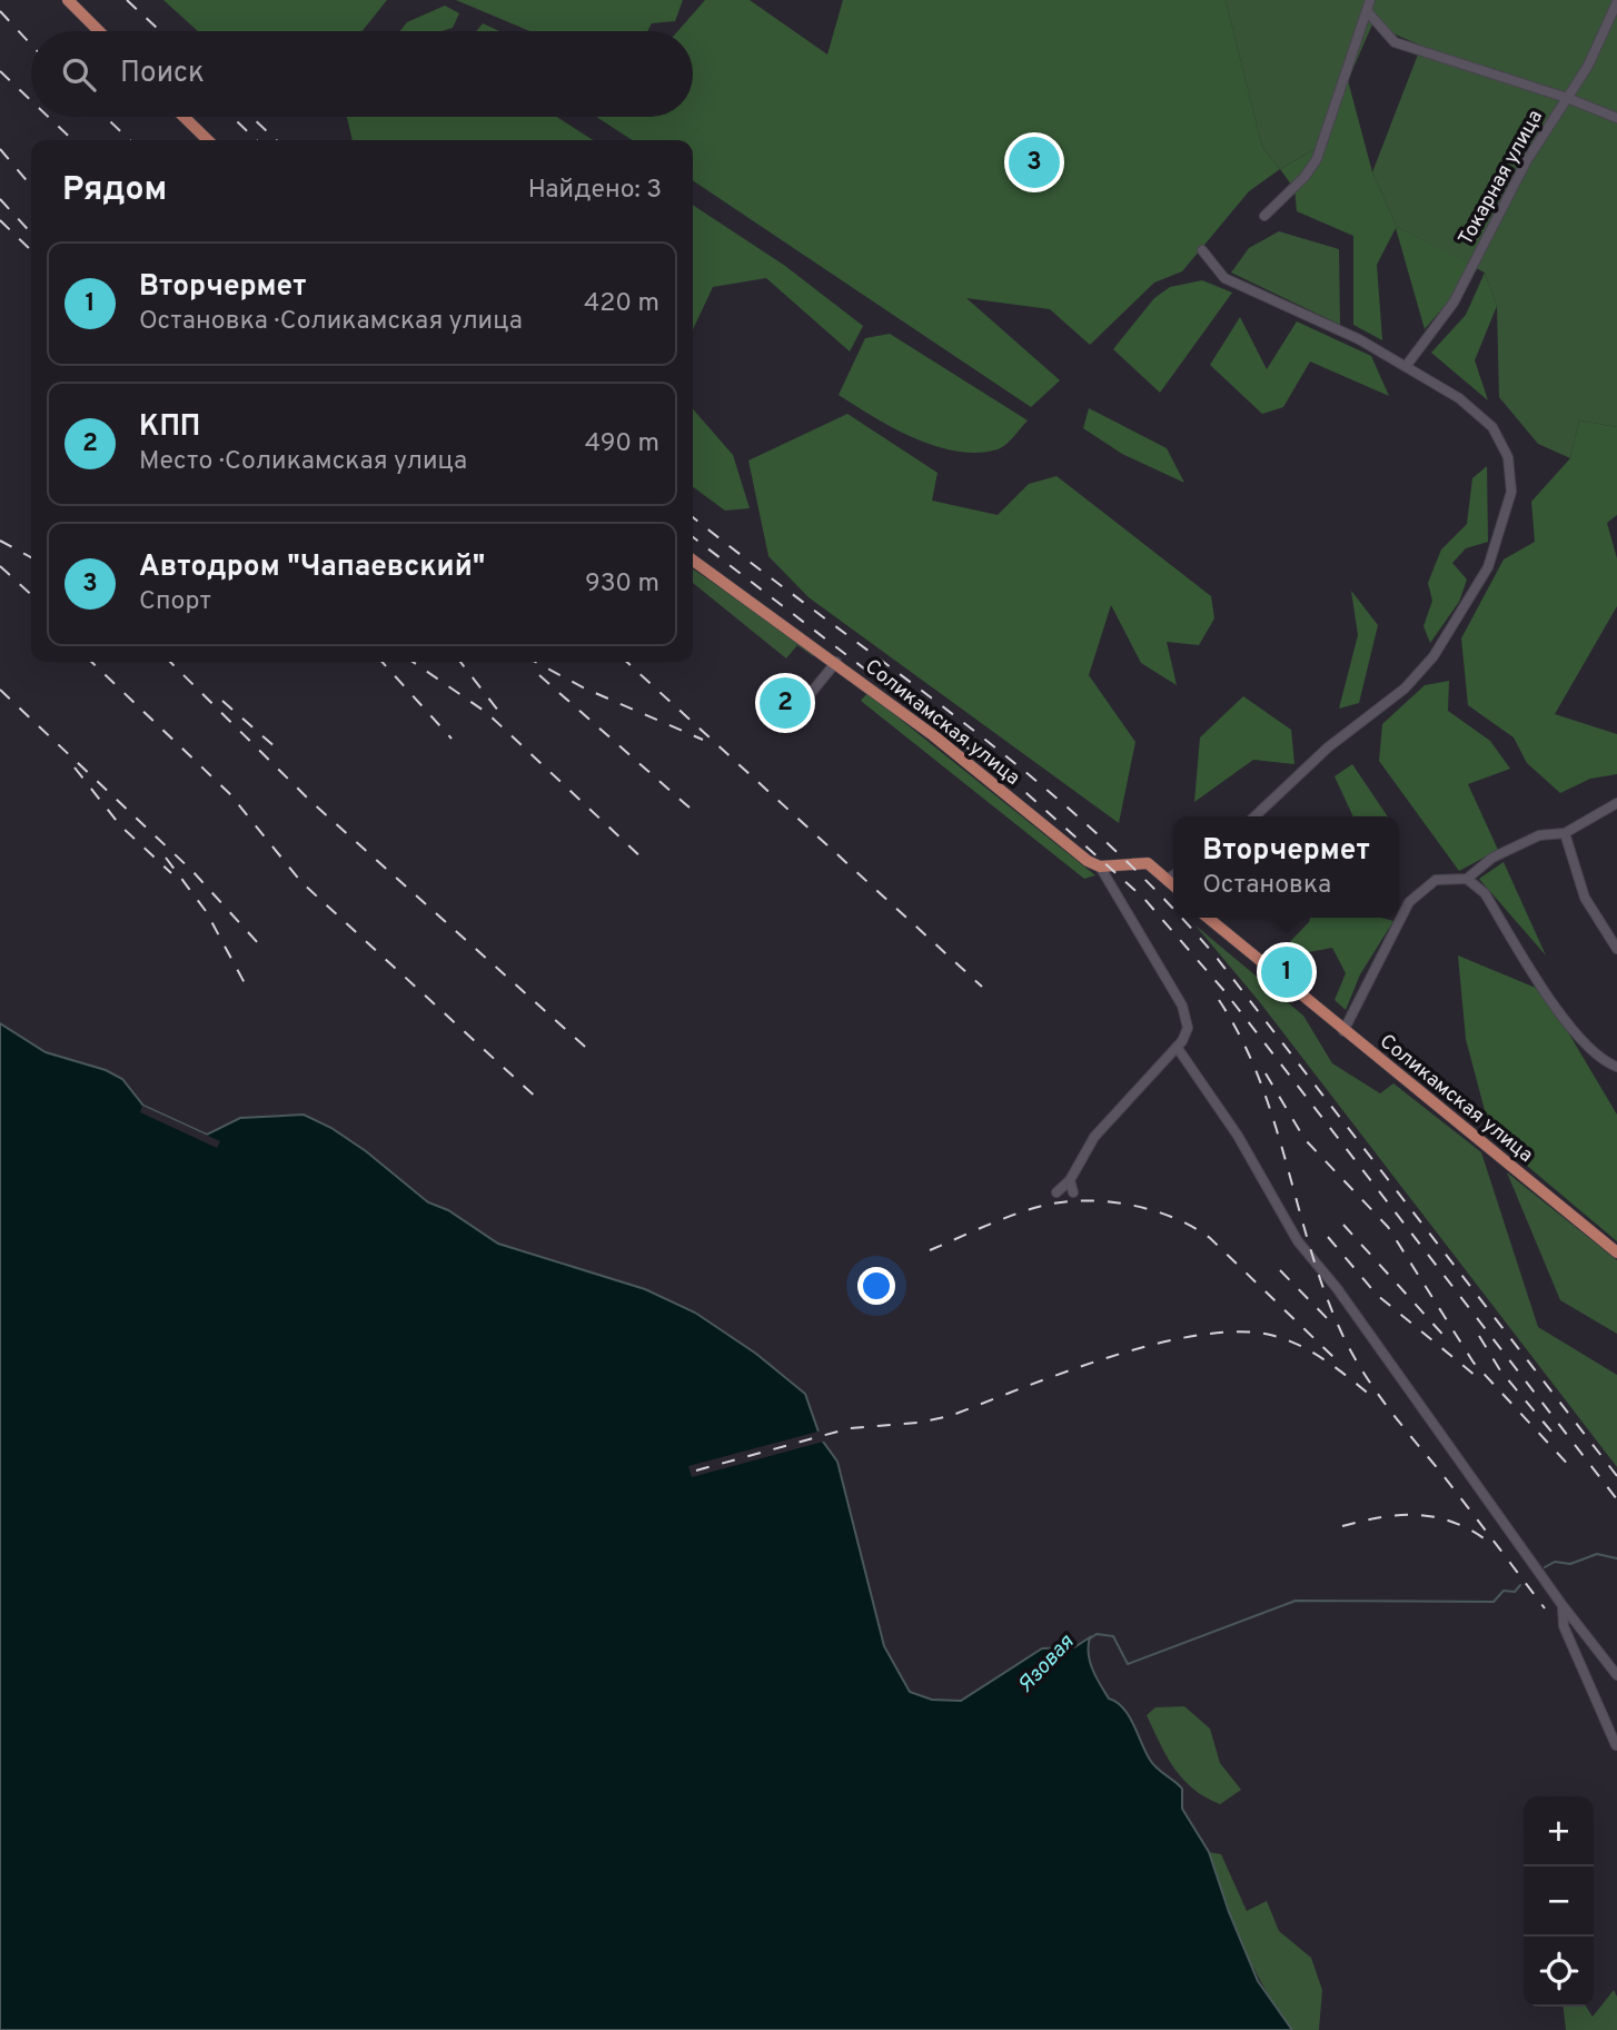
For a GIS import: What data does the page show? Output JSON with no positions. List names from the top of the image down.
{
  "streets": {
    "main road": ["Соликамская улица"],
    "street": ["Токарная улица"]
  },
  "water": ["Язовая"],
  "page": {
    "search": "Поиск",
    "pins": ["3", "2", "1"],
    "heading": ["Рядом", "Найдено: 3"],
    "list": [
      {
        "mark": "1",
        "name": "Вторчермет",
        "note": "Остановка · Соликамская улица",
        "value": "420 m"
      },
      {
        "mark": "2",
        "name": "КПП",
        "note": "Место · Соликамская улица",
        "value": "490 m"
      },
      {
        "mark": "3",
        "name": "Автодром \"Чапаевский\"",
        "note": "Спорт",
        "value": "930 m"
      }
    ],
    "popup": ["Вторчермет", "Остановка"],
    "map_buttons": ["+", "−"]
  }
}
